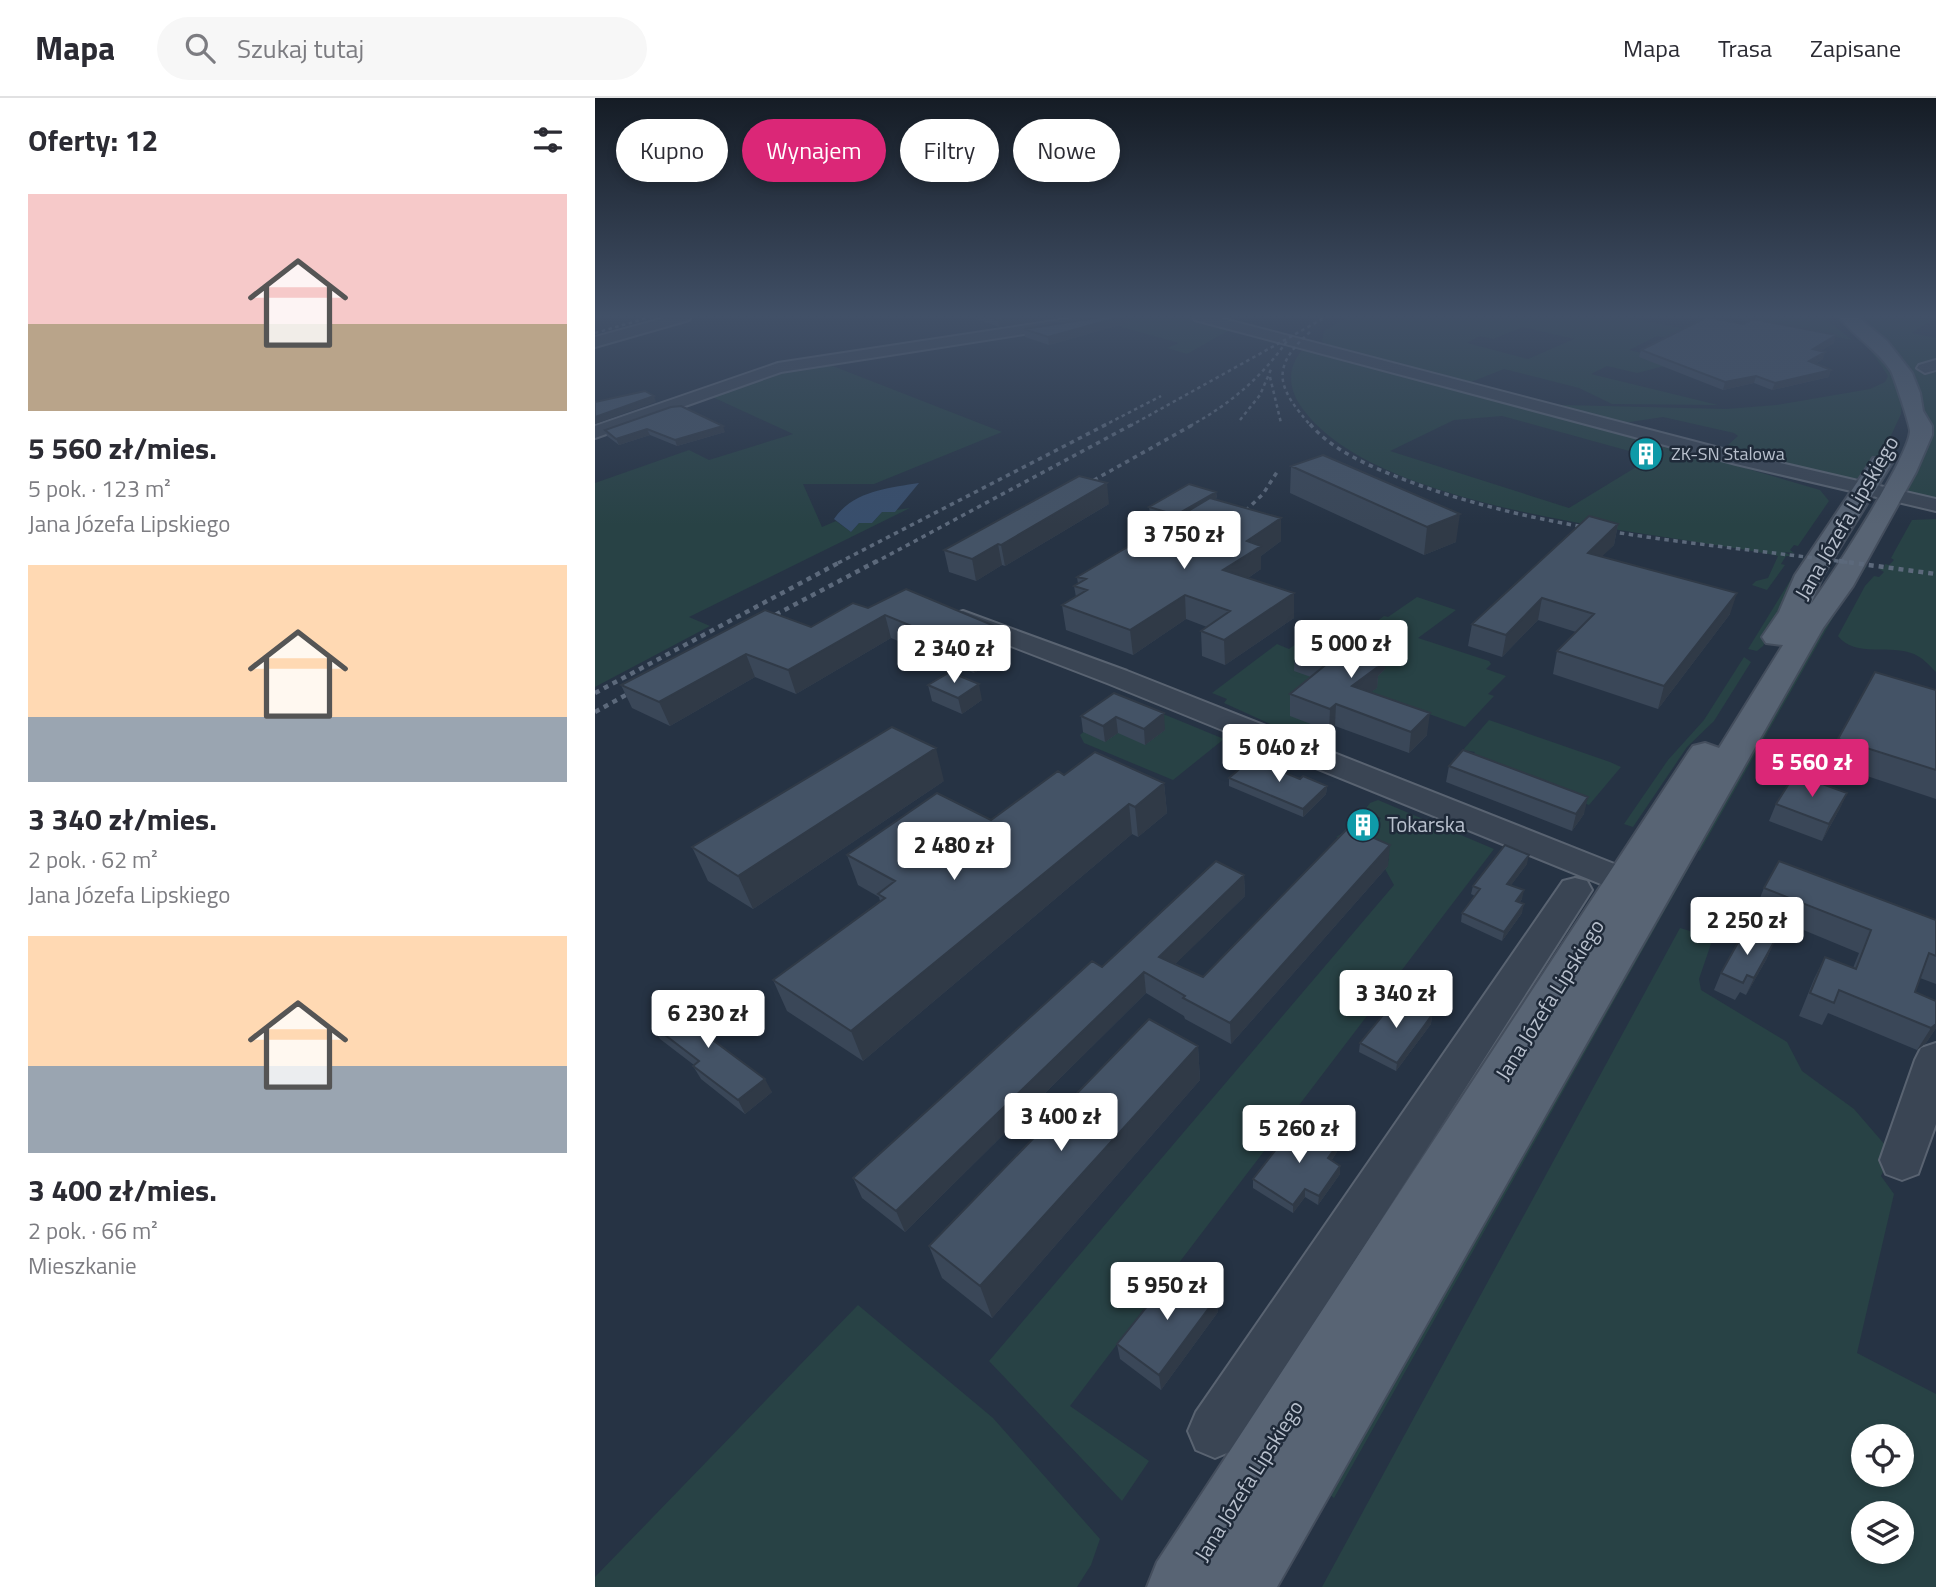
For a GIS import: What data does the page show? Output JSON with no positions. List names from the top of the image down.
{
  "streets": {
    "main road": ["Jana Józefa Lipskiego"]
  },
  "places": {
    "building": ["ZK-SN Stalowa", "Tokarska"]
  },
  "page": {
    "header": "Mapa",
    "search": "Szukaj tutaj",
    "nav": ["Mapa", "Trasa", "Zapisane"],
    "heading": "Oferty: 12",
    "chip": [
      "Kupno",
      "Wynajem",
      "Filtry",
      "Nowe"
    ],
    "list": [
      {
        "name": "5 560 zł/mies.",
        "note": "5 pok. · 123 m² · Jana Józefa Lipskiego"
      },
      {
        "name": "3 340 zł/mies.",
        "note": "2 pok. · 62 m² · Jana Józefa Lipskiego"
      },
      {
        "name": "3 400 zł/mies.",
        "note": "2 pok. · 66 m² · Mieszkanie"
      }
    ],
    "price": [
      "3 750 zł",
      "5 000 zł",
      "2 340 zł",
      "5 040 zł",
      "5 560 zł",
      "2 480 zł",
      "2 250 zł",
      "3 340 zł",
      "6 230 zł",
      "3 400 zł",
      "5 260 zł",
      "5 950 zł"
    ]
  }
}
